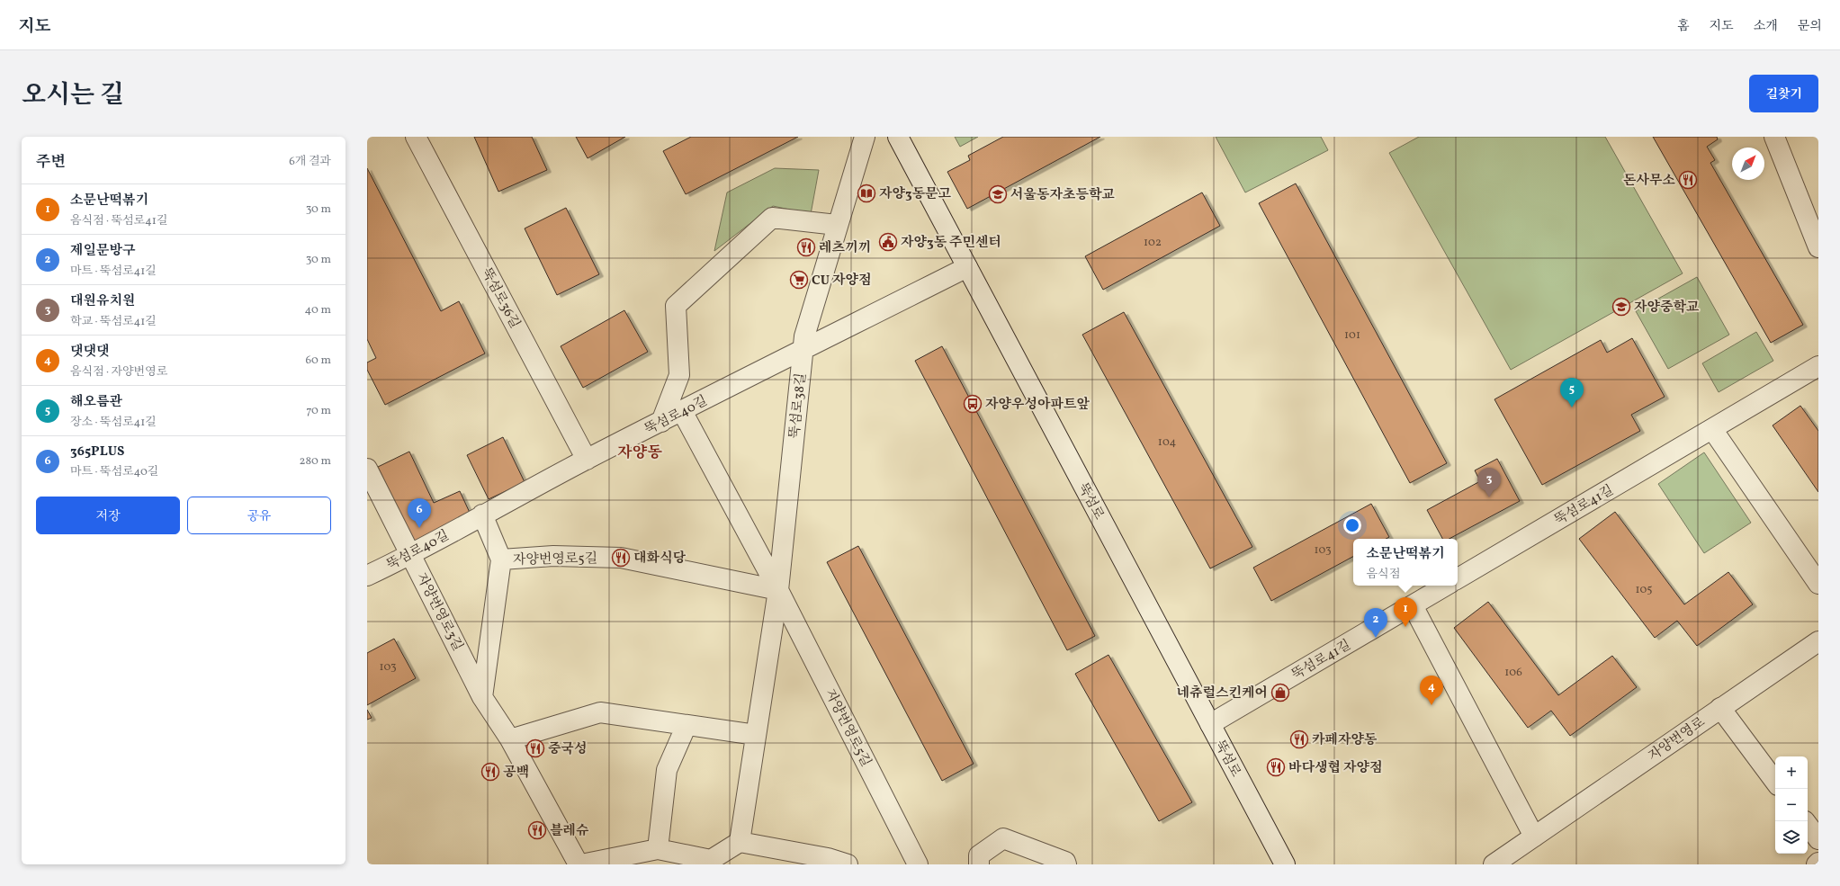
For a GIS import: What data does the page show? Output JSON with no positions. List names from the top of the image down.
{
  "streets": {
    "street": [
      "뚝섬로36길",
      "뚝섬로38길",
      "뚝섬로40길",
      "뚝섬로",
      "뚝섬로41길",
      "자양번영로5길",
      "자양번영로3길",
      "자양번영로"
    ]
  },
  "crossings": [
    ["뚝섬로36길", "뚝섬로40길"],
    ["뚝섬로38길", "뚝섬로40길"],
    ["뚝섬로38길", "자양번영로5길"],
    ["뚝섬로40길", "뚝섬로"],
    ["뚝섬로40길", "자양번영로5길"],
    ["뚝섬로40길", "자양번영로3길"],
    ["뚝섬로", "뚝섬로41길"]
  ],
  "districts": ["자양동"],
  "places": {
    "restaurant": [
      "돈사무소",
      "레츠끼끼",
      "대화식당",
      "카페자양동",
      "중국성",
      "바다생협 자양점",
      "공백",
      "블레슈"
    ],
    "library": ["자양3동문고"],
    "school or university": ["서울동자초등학교", "자양중학교"],
    "public building": ["자양3동 주민센터"],
    "supermarket": ["CU 자양점"],
    "bus stop": ["자양우성아파트앞"],
    "shop": ["네츄럴스킨케어"]
  },
  "house_numbers": [
    "102",
    "101",
    "104",
    "103",
    "105",
    "103",
    "106"
  ],
  "north": "top right",
  "page": {
    "header": "지도",
    "nav": [
      "홈",
      "지도",
      "소개",
      "문의"
    ],
    "title": "오시는 길",
    "buttons": [
      "길찾기",
      ["저장", "공유"]
    ],
    "heading": ["주변", "6개 결과"],
    "list": [
      {
        "mark": "1",
        "name": "소문난떡볶기",
        "note": "음식점 · 뚝섬로41길",
        "value": "30 m"
      },
      {
        "mark": "2",
        "name": "제일문방구",
        "note": "마트 · 뚝섬로41길",
        "value": "30 m"
      },
      {
        "mark": "3",
        "name": "대원유치원",
        "note": "학교 · 뚝섬로41길",
        "value": "40 m"
      },
      {
        "mark": "4",
        "name": "댓댓댓",
        "note": "음식점 · 자양번영로",
        "value": "60 m"
      },
      {
        "mark": "5",
        "name": "해오름관",
        "note": "장소 · 뚝섬로41길",
        "value": "70 m"
      },
      {
        "mark": "6",
        "name": "365PLUS",
        "note": "마트 · 뚝섬로40길",
        "value": "280 m"
      }
    ],
    "pins": [
      "5",
      "3",
      "6",
      "1",
      "2",
      "4"
    ],
    "popup": ["소문난떡볶기", "음식점"],
    "map_buttons": ["+", "−"]
  }
}
